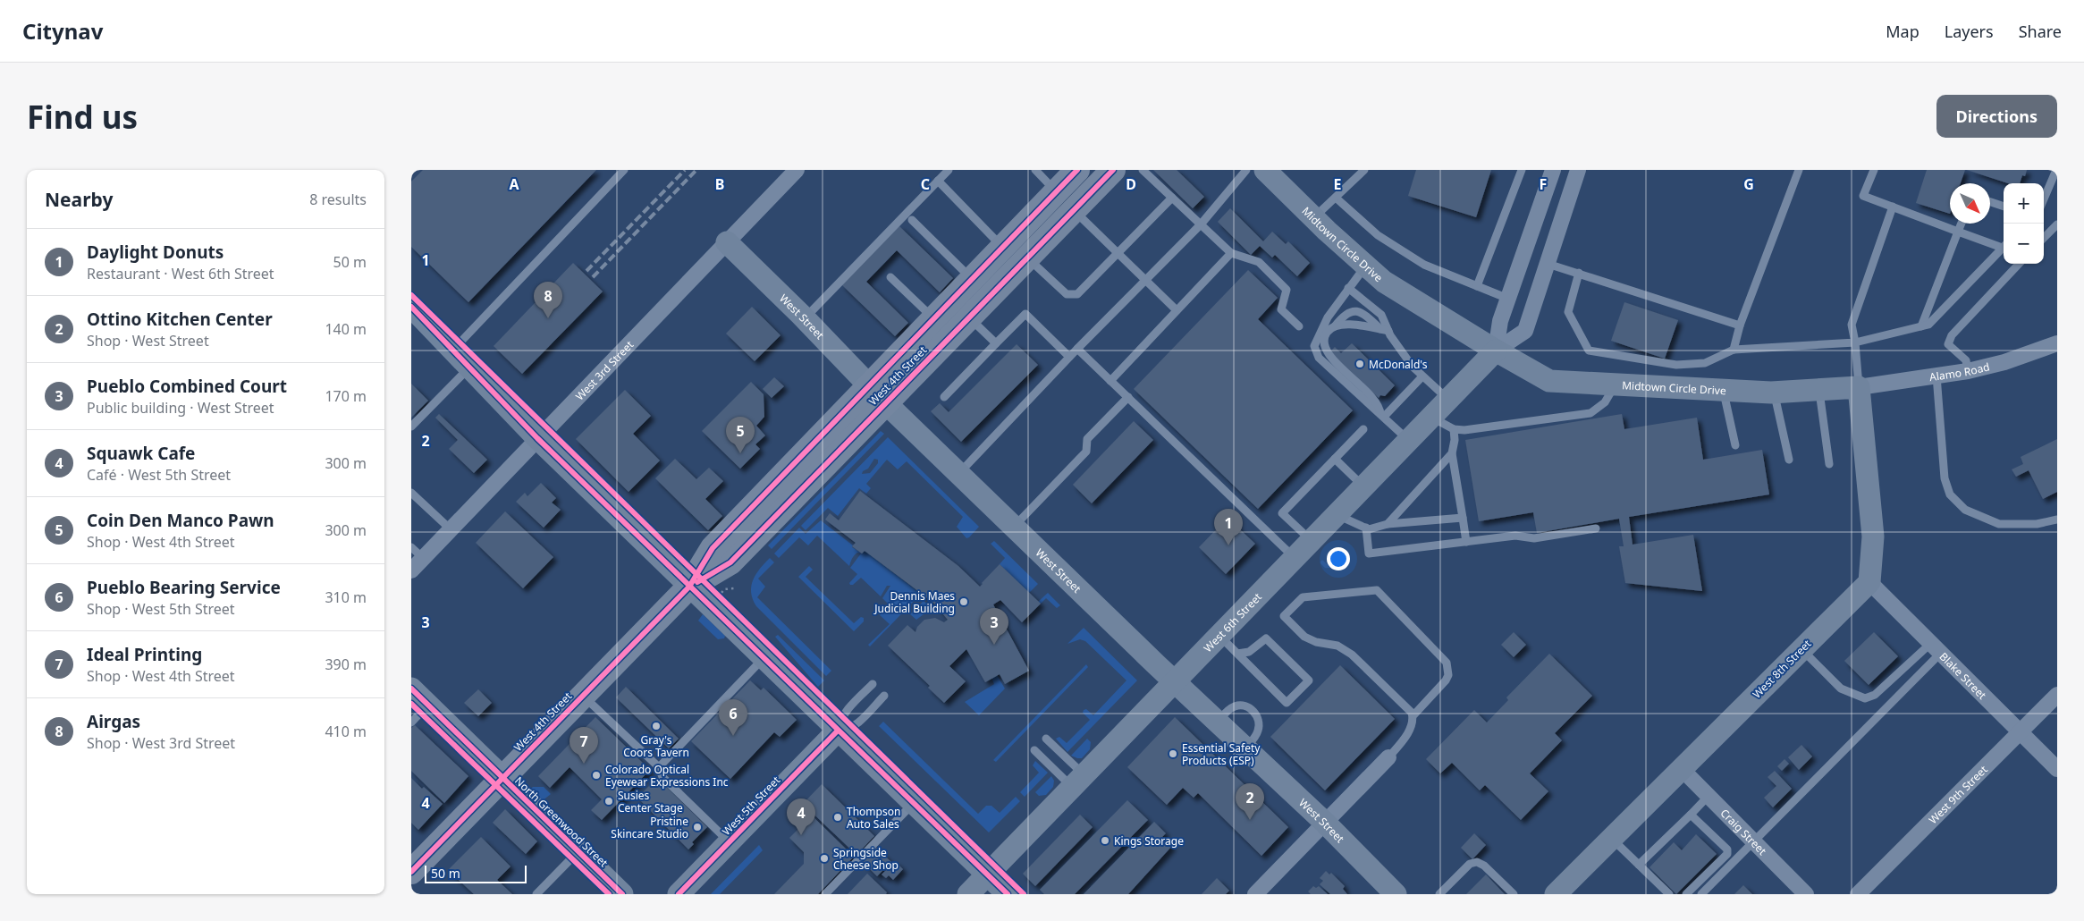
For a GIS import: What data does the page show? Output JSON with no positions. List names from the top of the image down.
{
  "streets": {
    "main road": ["West 4th Street"],
    "street": [
      "Midtown Circle Drive",
      "West Street",
      "West 3rd Street",
      "Alamo Road",
      "West 6th Street",
      "West 8th Street",
      "Blake Street",
      "West 9th Street",
      "West 5th Street",
      "North Greenwood Street",
      "Craig Street"
    ]
  },
  "crossings": [
    ["Midtown Circle Drive", "Alamo Road"],
    ["Midtown Circle Drive", "West 6th Street"],
    ["West Street", "West 3rd Street"],
    ["West Street", "West 4th Street"],
    ["West Street", "West 6th Street"],
    ["West 4th Street", "North Greenwood Street"],
    ["West 8th Street", "Blake Street"],
    ["West 8th Street", "Craig Street"],
    ["Blake Street", "West 9th Street"]
  ],
  "places": [
    "McDonald's",
    "Dennis Maes Judicial Building",
    "Gray's Coors Tavern",
    "Essential Safety Products (ESP)",
    "Colorado Optical Eyewear Expressions Inc",
    "Susies Center Stage",
    "Thompson Auto Sales",
    "Pristine Skincare Studio",
    "Kings Storage",
    "Springside Cheese Shop"
  ],
  "scale_bar": "50 m",
  "north": "bottom right",
  "page": {
    "header": "Citynav",
    "nav": ["Map", "Layers", "Share"],
    "buttons": "Directions",
    "title": "Find us",
    "heading": ["Nearby", "8 results"],
    "map_buttons": ["+", "−"],
    "list": [
      {
        "mark": "1",
        "name": "Daylight Donuts",
        "note": "Restaurant · West 6th Street",
        "value": "50 m"
      },
      {
        "mark": "2",
        "name": "Ottino Kitchen Center",
        "note": "Shop · West Street",
        "value": "140 m"
      },
      {
        "mark": "3",
        "name": "Pueblo Combined Court",
        "note": "Public building · West Street",
        "value": "170 m"
      },
      {
        "mark": "4",
        "name": "Squawk Cafe",
        "note": "Café · West 5th Street",
        "value": "300 m"
      },
      {
        "mark": "5",
        "name": "Coin Den Manco Pawn",
        "note": "Shop · West 4th Street",
        "value": "300 m"
      },
      {
        "mark": "6",
        "name": "Pueblo Bearing Service",
        "note": "Shop · West 5th Street",
        "value": "310 m"
      },
      {
        "mark": "7",
        "name": "Ideal Printing",
        "note": "Shop · West 4th Street",
        "value": "390 m"
      },
      {
        "mark": "8",
        "name": "Airgas",
        "note": "Shop · West 3rd Street",
        "value": "410 m"
      }
    ],
    "pins": [
      "8",
      "5",
      "1",
      "3",
      "6",
      "7",
      "2",
      "4"
    ],
    "scale": "50 m"
  },
  "grid": {
    "columns": [
      "A",
      "B",
      "C",
      "D",
      "E",
      "F",
      "G"
    ],
    "rows": [
      "1",
      "2",
      "3",
      "4"
    ]
  }
}
